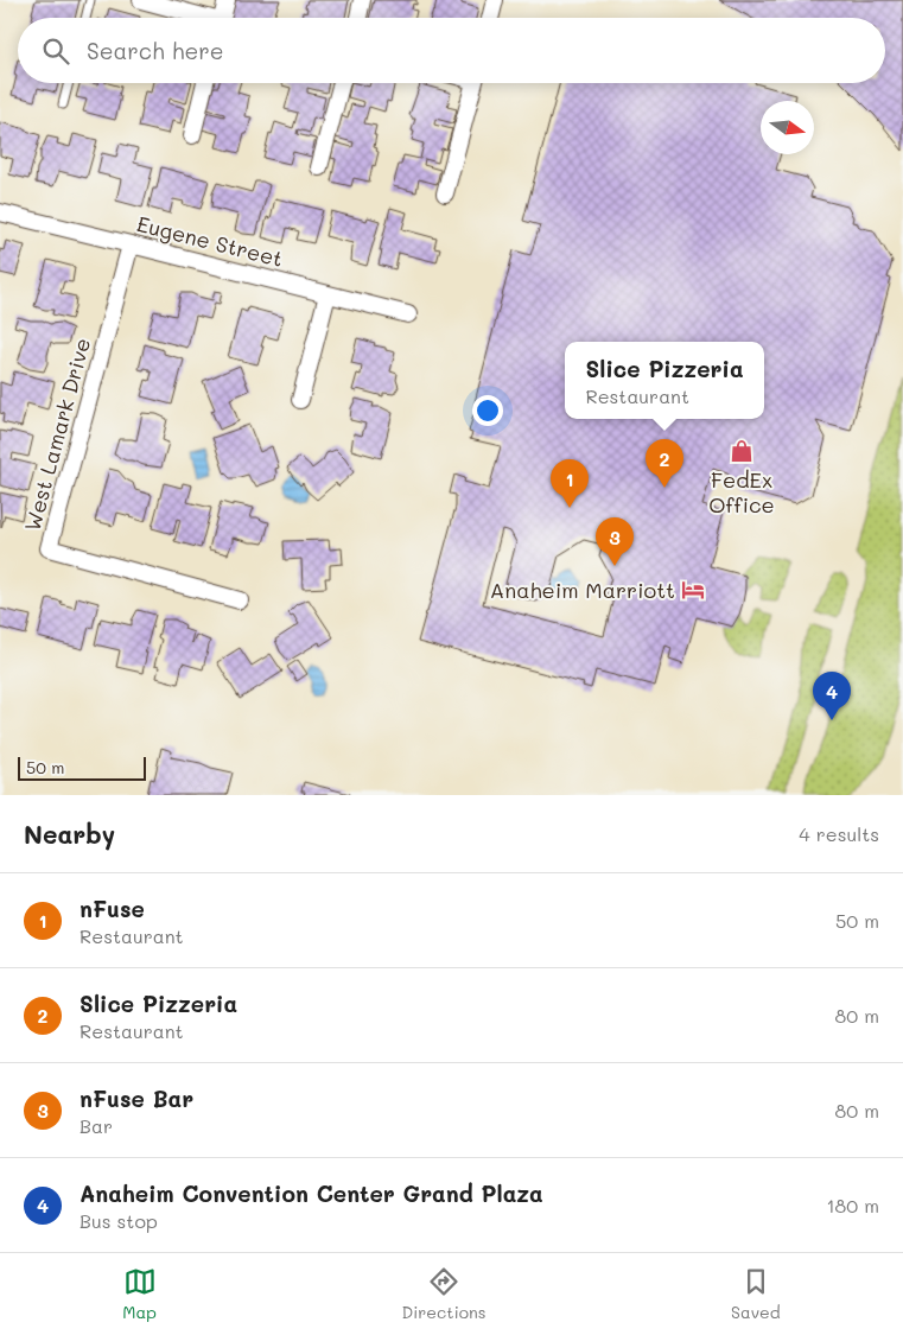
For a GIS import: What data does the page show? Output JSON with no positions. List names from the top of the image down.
{
  "streets": {
    "street": ["Eugene Street", "West Lamark Drive"]
  },
  "crossings": [
    ["Eugene Street", "West Lamark Drive"]
  ],
  "places": {
    "shop": ["FedEx Office"],
    "hotel": ["Anaheim Marriott"]
  },
  "scale_bar": "50 m",
  "north": "right",
  "page": {
    "search": "Search here",
    "popup": ["Slice Pizzeria", "Restaurant"],
    "pins": [
      "2",
      "1",
      "3",
      "4"
    ],
    "scale": "50 m",
    "heading": ["Nearby", "4 results"],
    "list": [
      {
        "mark": "1",
        "name": "nFuse",
        "note": "Restaurant",
        "value": "50 m"
      },
      {
        "mark": "2",
        "name": "Slice Pizzeria",
        "note": "Restaurant",
        "value": "80 m"
      },
      {
        "mark": "3",
        "name": "nFuse Bar",
        "note": "Bar",
        "value": "80 m"
      },
      {
        "mark": "4",
        "name": "Anaheim Convention Center Grand Plaza",
        "note": "Bus stop",
        "value": "180 m"
      }
    ],
    "nav": ["Map", "Directions", "Saved"]
  }
}
